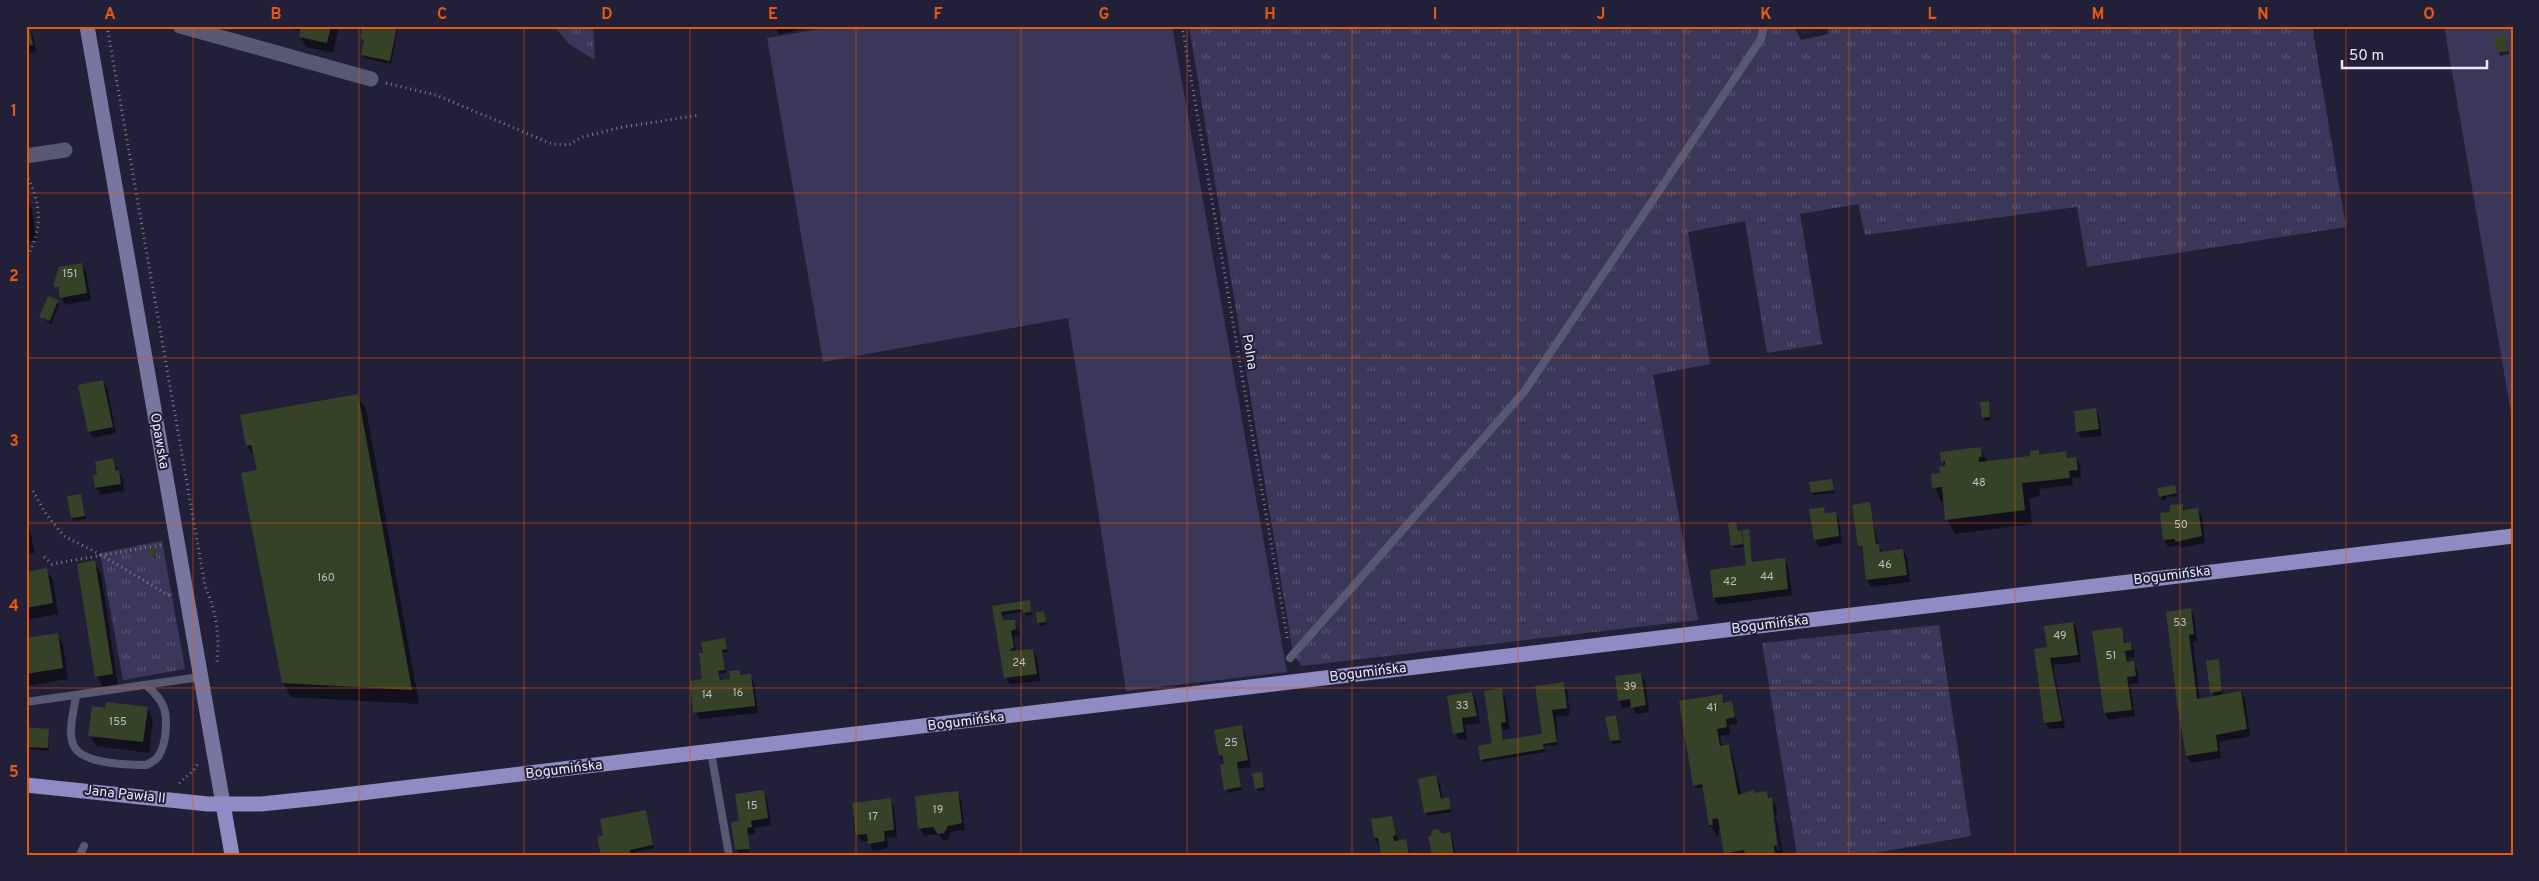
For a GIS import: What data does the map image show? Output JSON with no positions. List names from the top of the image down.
{
  "streets": {
    "main road": ["Opawska", "Bogumińska", "Jana Pawła II"],
    "path": ["Polna"]
  },
  "crossings": [
    ["Opawska", "Bogumińska"],
    ["Opawska", "Jana Pawła II"],
    ["Bogumińska", "Jana Pawła II"]
  ],
  "house_numbers": [
    "151",
    "48",
    "50",
    "46",
    "44",
    "160",
    "42",
    "53",
    "49",
    "51",
    "24",
    "39",
    "16",
    "14",
    "33",
    "41",
    "155",
    "25",
    "15",
    "19",
    "17"
  ],
  "scale_bar": "50 m",
  "grid": {
    "columns": [
      "A",
      "B",
      "C",
      "D",
      "E",
      "F",
      "G",
      "H",
      "I",
      "J",
      "K",
      "L",
      "M",
      "N",
      "O"
    ],
    "rows": [
      "1",
      "2",
      "3",
      "4",
      "5"
    ]
  }
}
